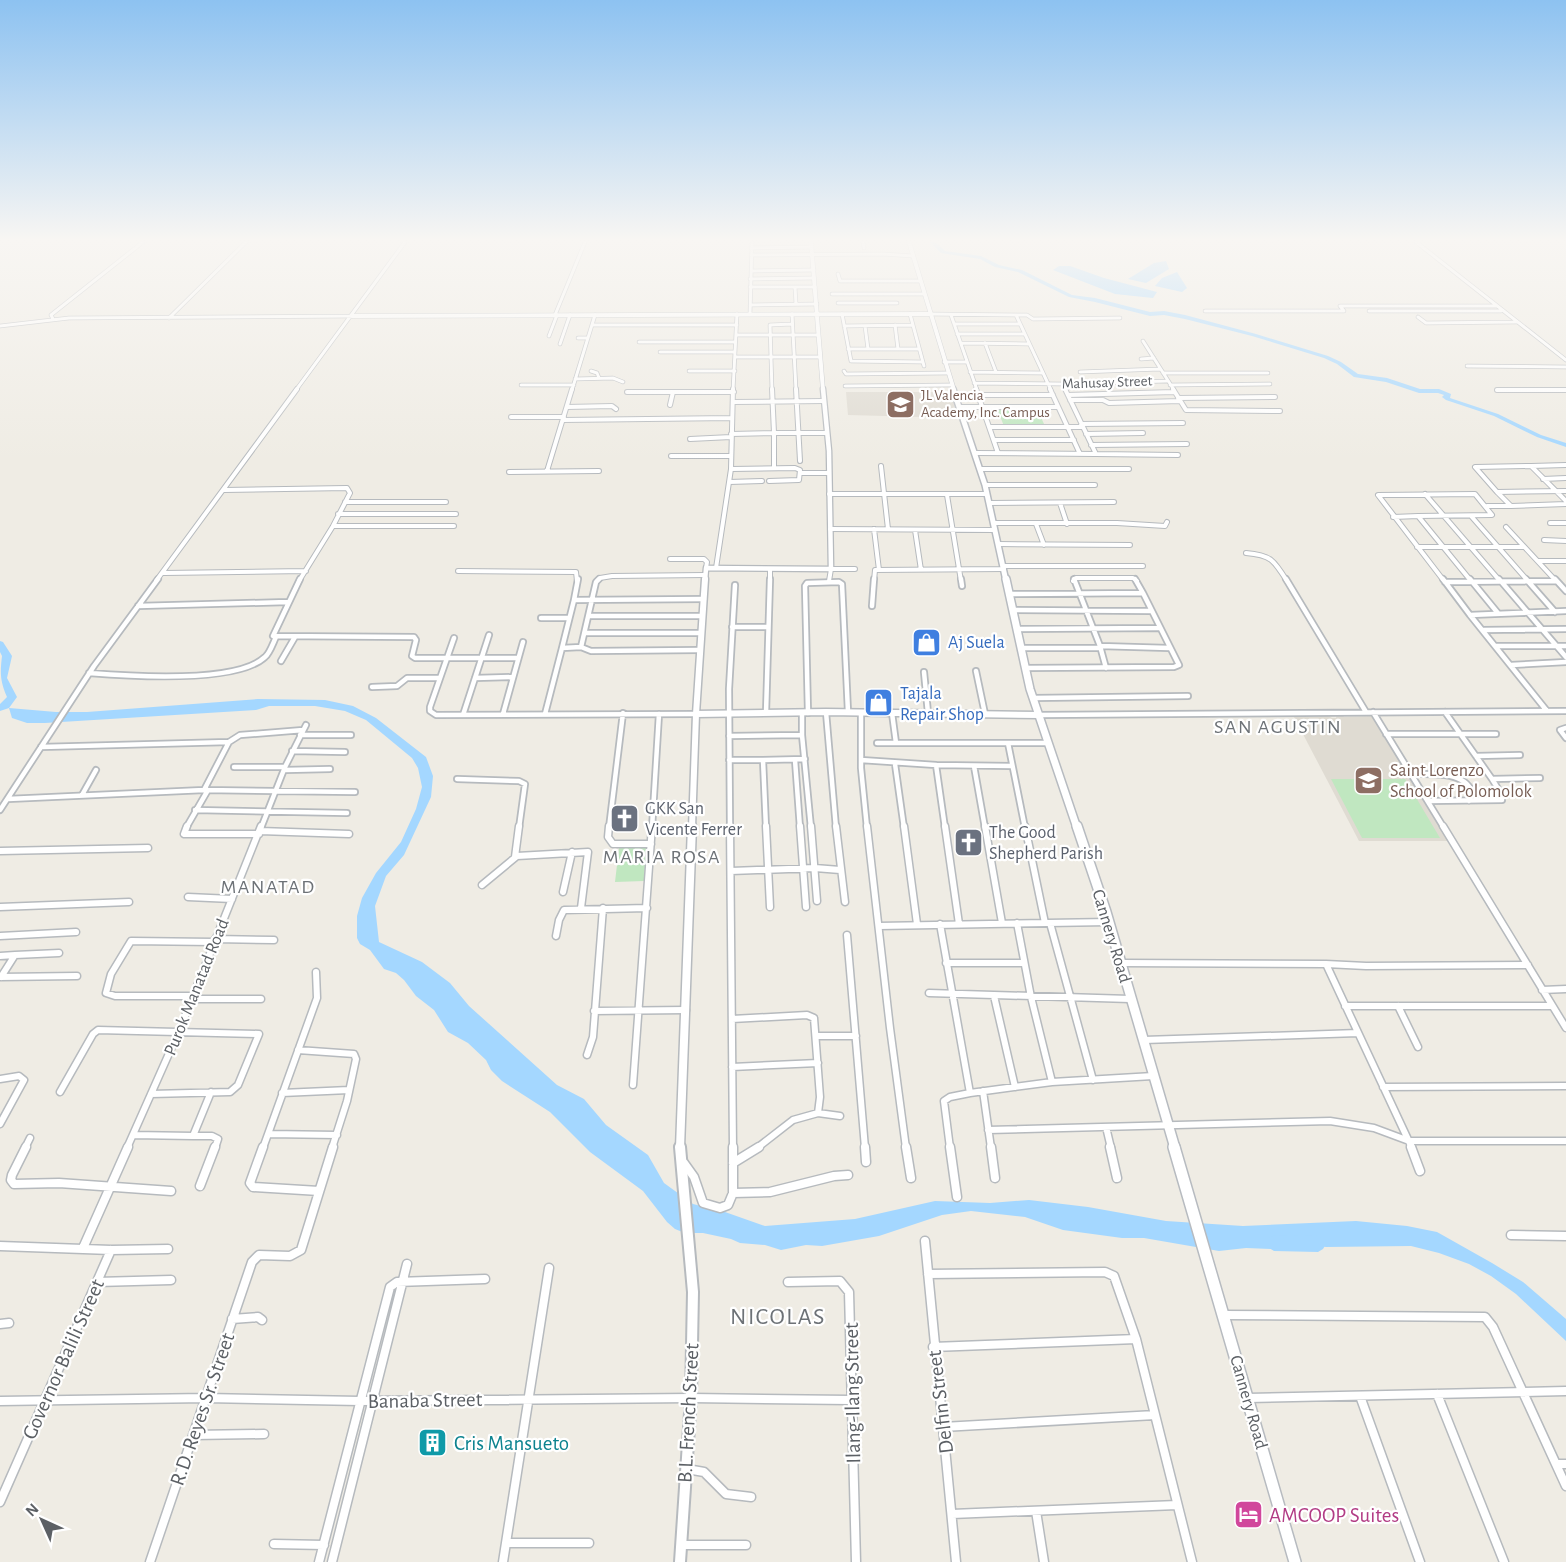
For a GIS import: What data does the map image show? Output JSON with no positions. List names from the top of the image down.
{
  "streets": {
    "main road": ["Cannery Road"],
    "street": [
      "Mahusay Street",
      "Purok Manatad Road",
      "Governor Balili Street",
      "Ilang-Ilang Street",
      "Banaba Street",
      "Delfin Street",
      "R.D. Reyes Sr. Street",
      "B.L. French Street"
    ]
  },
  "crossings": [
    ["Governor Balili Street", "Banaba Street"],
    ["Ilang-Ilang Street", "Banaba Street"],
    ["Banaba Street", "R.D. Reyes Sr. Street"],
    ["Banaba Street", "B.L. French Street"]
  ],
  "districts": [
    "SAN AGUSTIN",
    "MARIA ROSA",
    "MANATAD",
    "NICOLAS"
  ],
  "places": {
    "school or university": ["JL Valencia Academy, Inc. Campus", "Saint Lorenzo School of Polomolok"],
    "shop": ["Aj Suela", "Tajala Repair Shop"],
    "church": ["GKK San Vicente Ferrer", "The Good Shepherd Parish"],
    "building": ["Cris Mansueto"],
    "hotel": ["AMCOOP Suites"]
  },
  "north": "top left"
}
